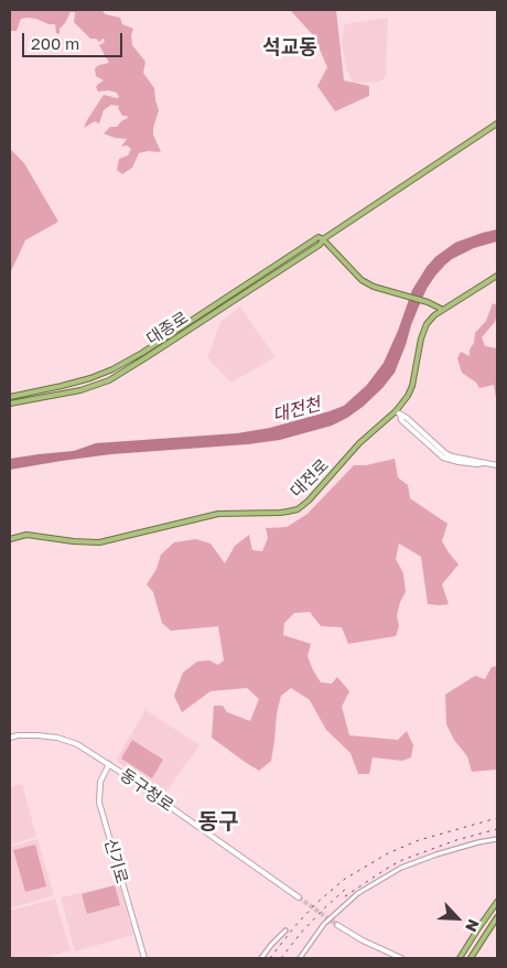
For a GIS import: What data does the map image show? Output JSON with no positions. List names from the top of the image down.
{
  "streets": {
    "main road": [
      "대종로",
      "대전로",
      "동구청로",
      "신기로"
    ]
  },
  "crossings": [
    ["동구청로", "신기로"]
  ],
  "districts": ["석교동", "동구"],
  "water": ["대전천"],
  "scale_bar": "200 m",
  "north": "bottom right"
}
